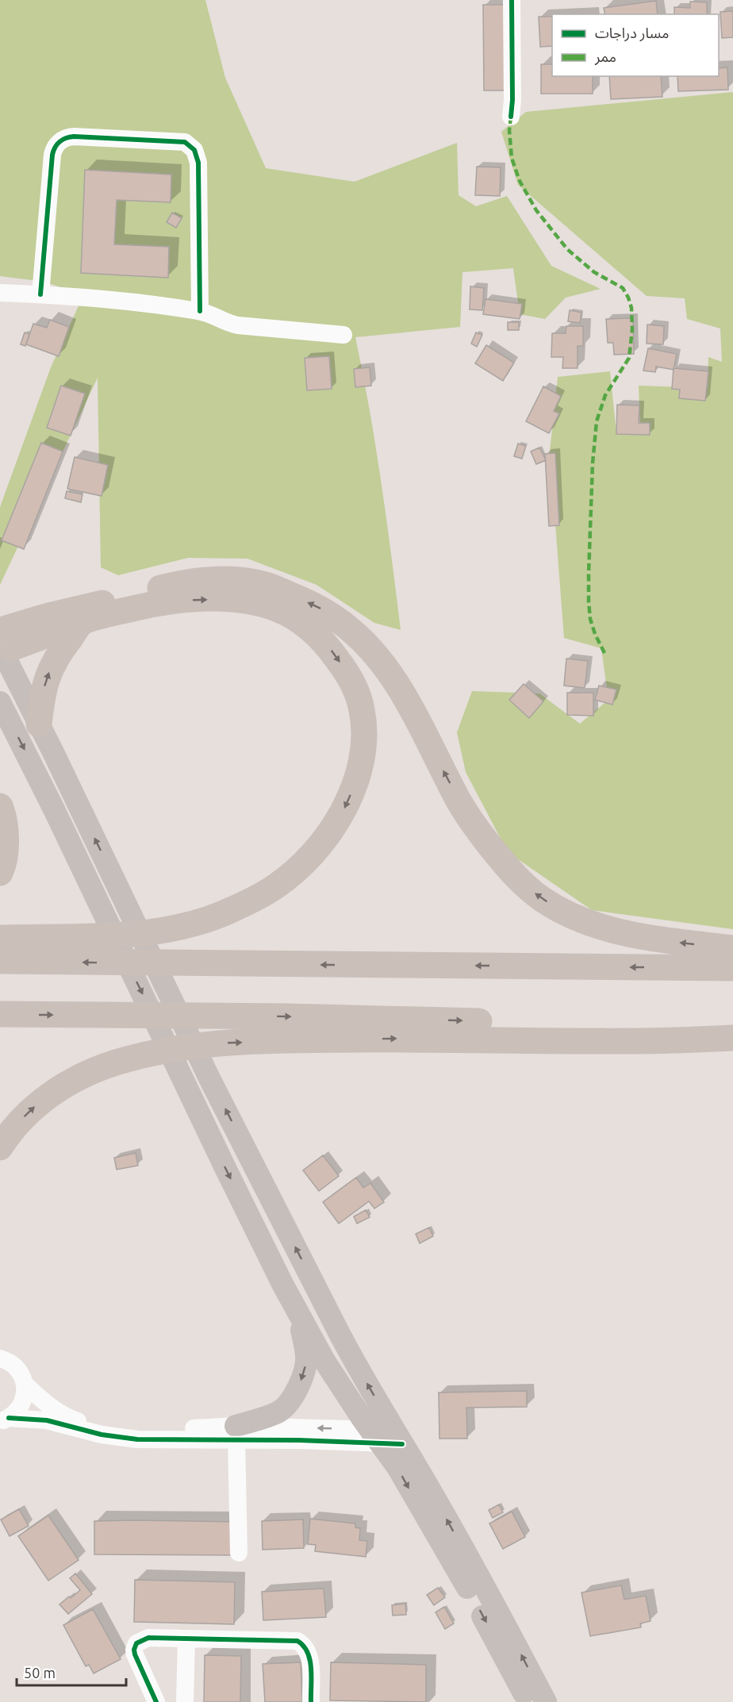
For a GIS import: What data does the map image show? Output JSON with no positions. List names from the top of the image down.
{
  "legend": ["مسار دراجات", "ممر"],
  "scale_bar": "50 m"
}
